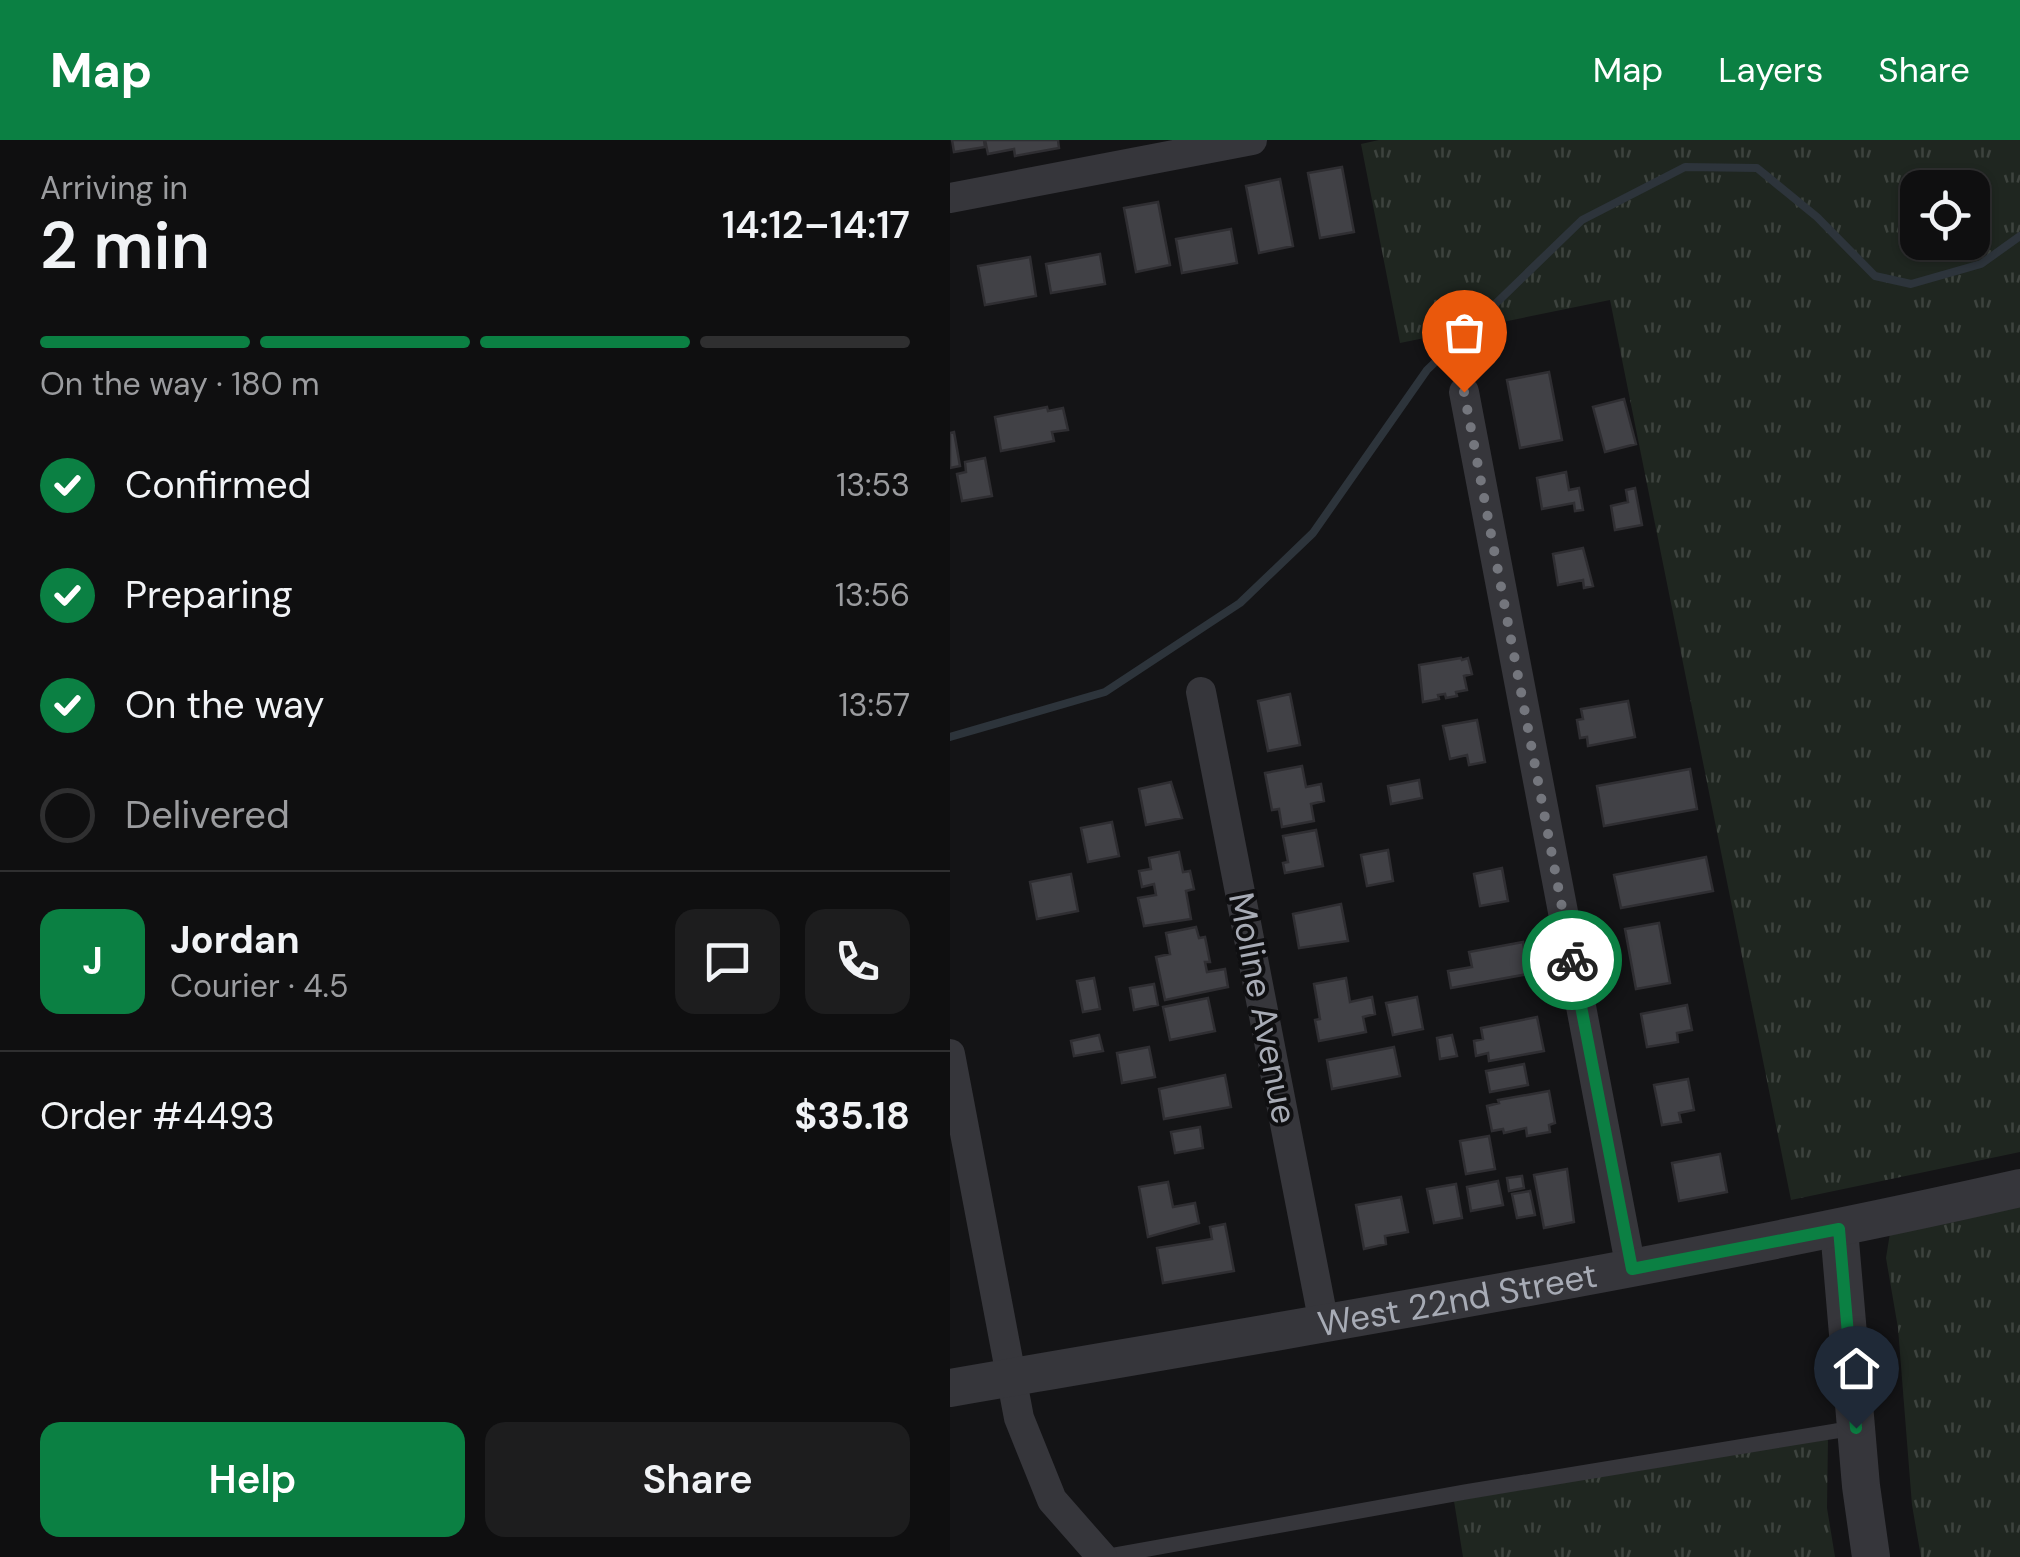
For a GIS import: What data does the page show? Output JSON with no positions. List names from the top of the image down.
{
  "streets": {
    "street": ["Moline Avenue", "West 22nd Street"]
  },
  "crossings": [
    ["Moline Avenue", "West 22nd Street"]
  ],
  "page": {
    "header": "Map",
    "nav": ["Map", "Layers", "Share"],
    "heading": ["2 min", "Arriving in", "14:12–14:17"],
    "panel": [
      "Jordan",
      "Courier · 4.5",
      "Order #4493",
      "$35.18"
    ],
    "bar": "On the way · 180 m",
    "list": [
      ["Confirmed", "13:53"],
      ["Preparing", "13:56"],
      ["On the way", "13:57"],
      "Delivered"
    ],
    "round": "J",
    "buttons": ["Help", "Share"]
  }
}
